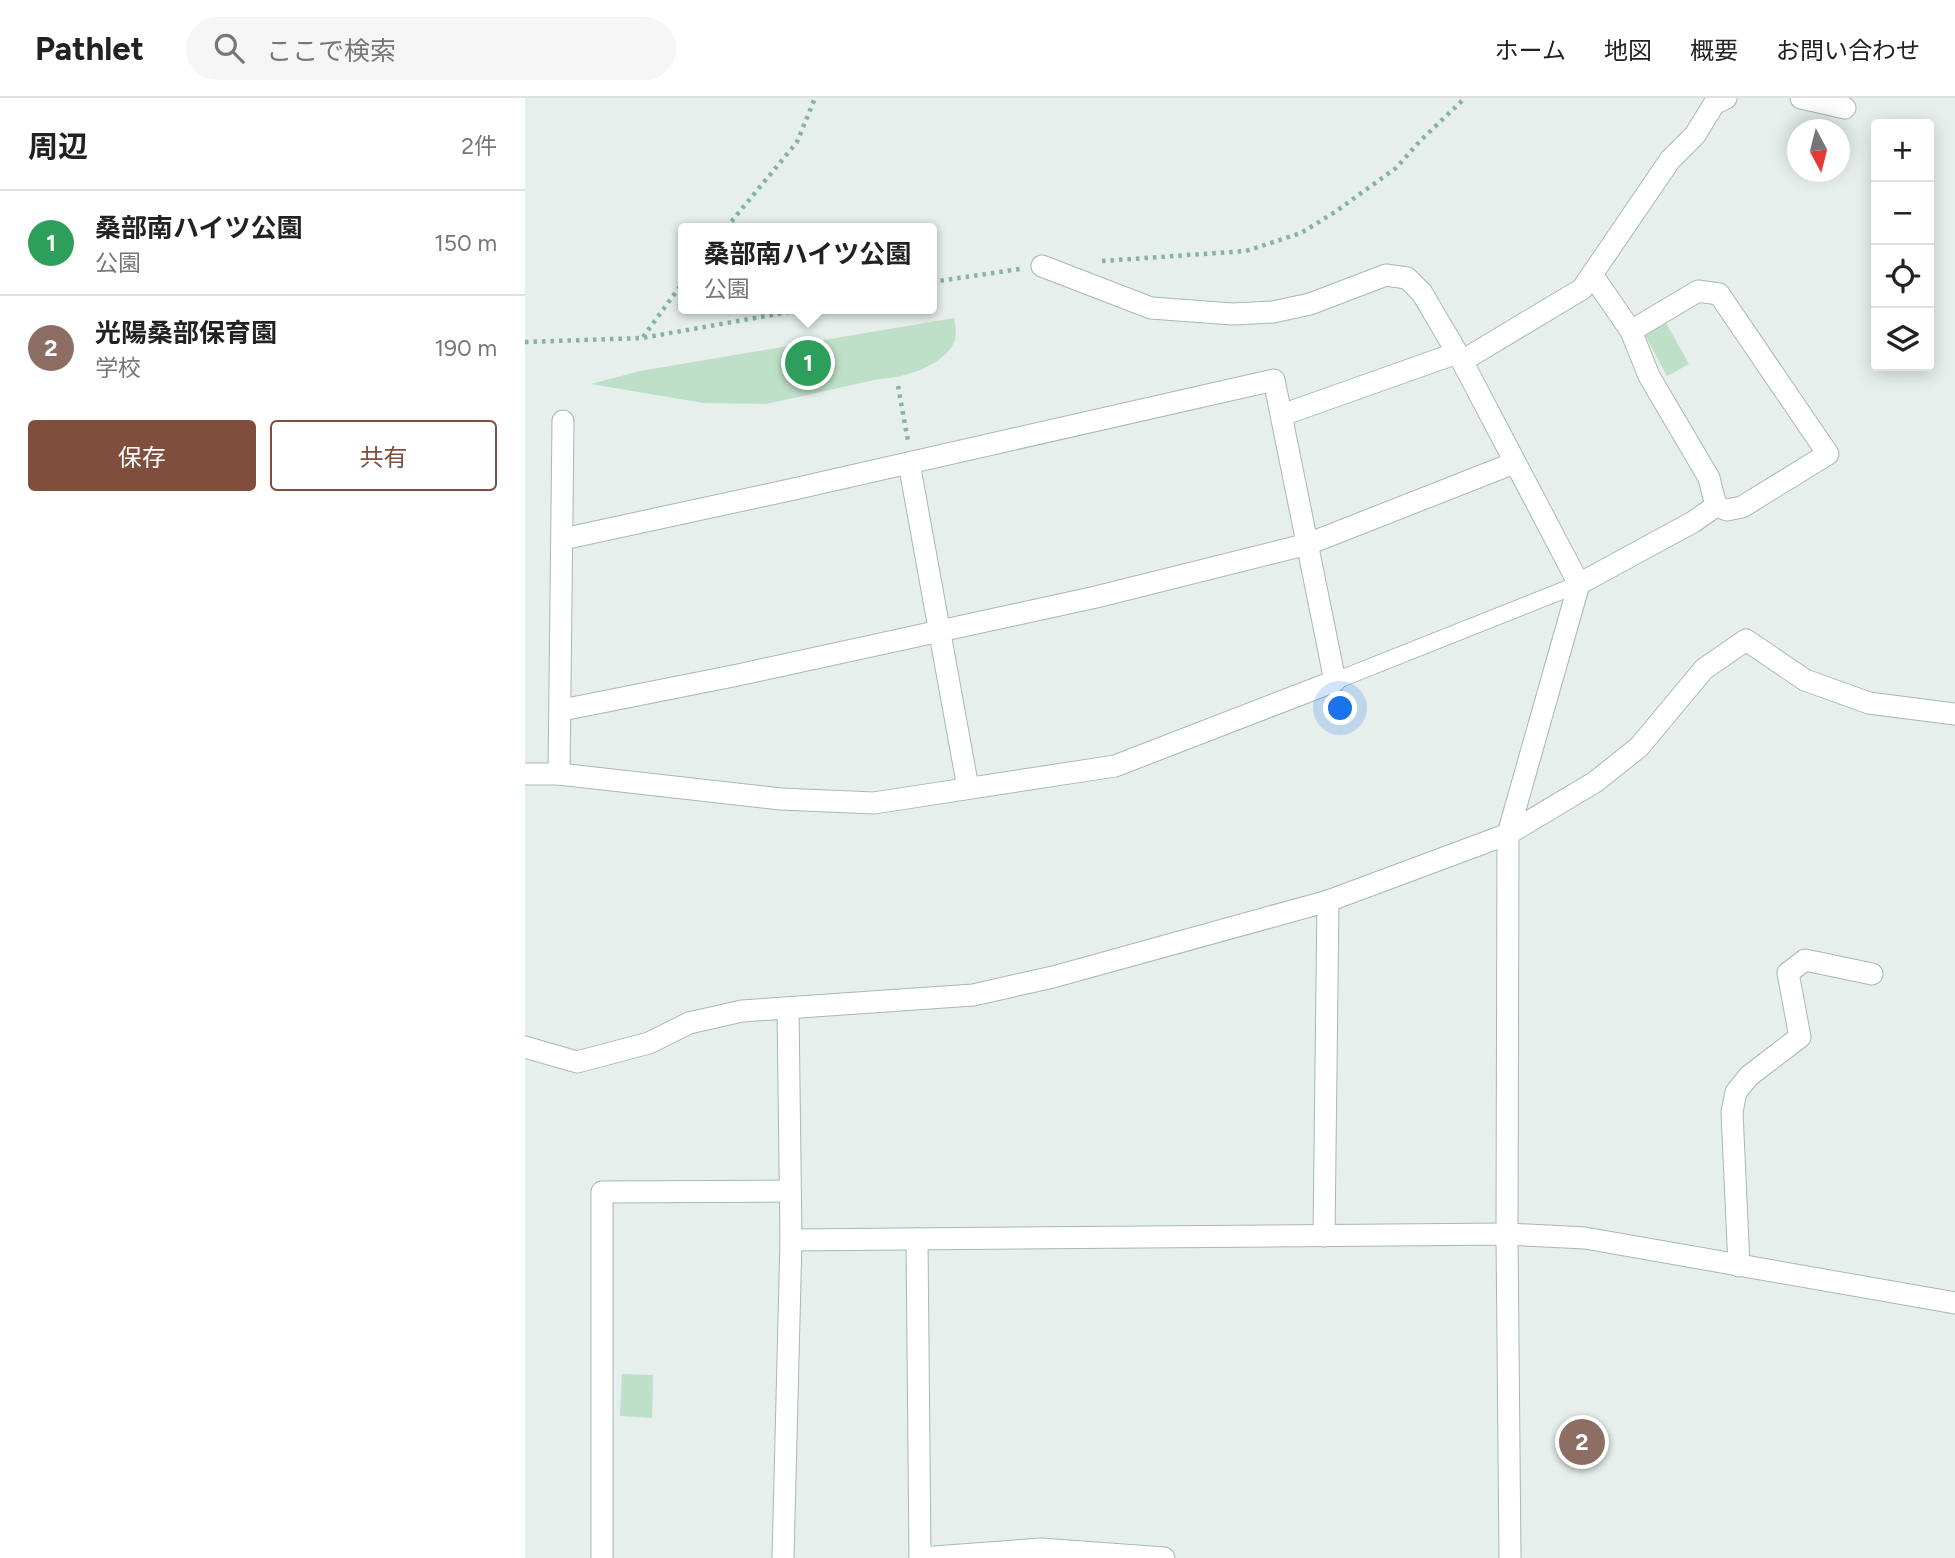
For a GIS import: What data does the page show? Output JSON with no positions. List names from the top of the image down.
{
  "north": "bottom",
  "page": {
    "header": "Pathlet",
    "search": "ここで検索",
    "nav": [
      "ホーム",
      "地図",
      "概要",
      "お問い合わせ"
    ],
    "heading": ["周辺", "2件"],
    "map_buttons": ["+", "−"],
    "list": [
      {
        "mark": "1",
        "name": "桑部南ハイツ公園",
        "note": "公園",
        "value": "150 m"
      },
      {
        "mark": "2",
        "name": "光陽桑部保育園",
        "note": "学校",
        "value": "190 m"
      }
    ],
    "popup": ["桑部南ハイツ公園", "公園"],
    "pins": ["1", "2"],
    "buttons": ["保存", "共有"]
  }
}
